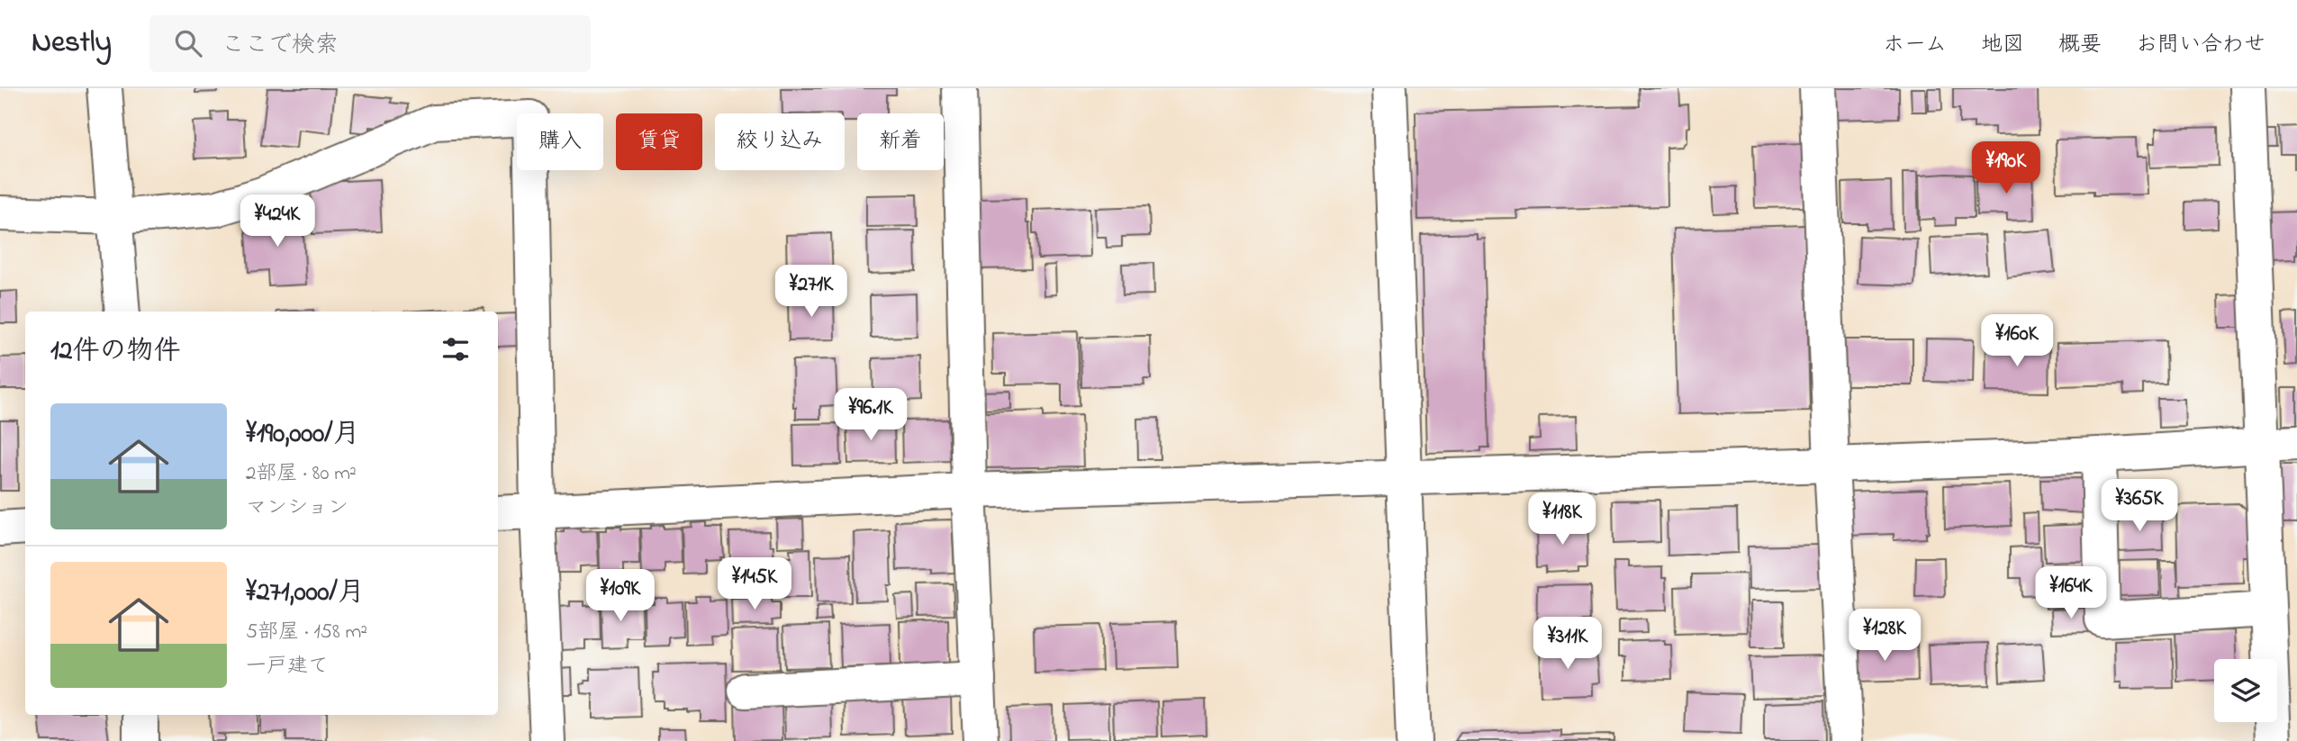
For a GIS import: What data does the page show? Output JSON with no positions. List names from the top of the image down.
{
  "page": {
    "header": "Nestly",
    "search": "ここで検索",
    "nav": [
      "ホーム",
      "地図",
      "概要",
      "お問い合わせ"
    ],
    "chip": [
      "購入",
      "賃貸",
      "絞り込み",
      "新着"
    ],
    "price": [
      "¥190K",
      "¥424K",
      "¥271K",
      "¥160K",
      "¥96.1K",
      "¥365K",
      "¥118K",
      "¥145K",
      "¥164K",
      "¥109K",
      "¥128K",
      "¥311K"
    ],
    "heading": "12件の物件",
    "list": [
      {
        "name": "¥190,000/月",
        "note": "2部屋 · 80 m² · マンション"
      },
      {
        "name": "¥271,000/月",
        "note": "5部屋 · 158 m² · 一戸建て"
      }
    ]
  }
}
